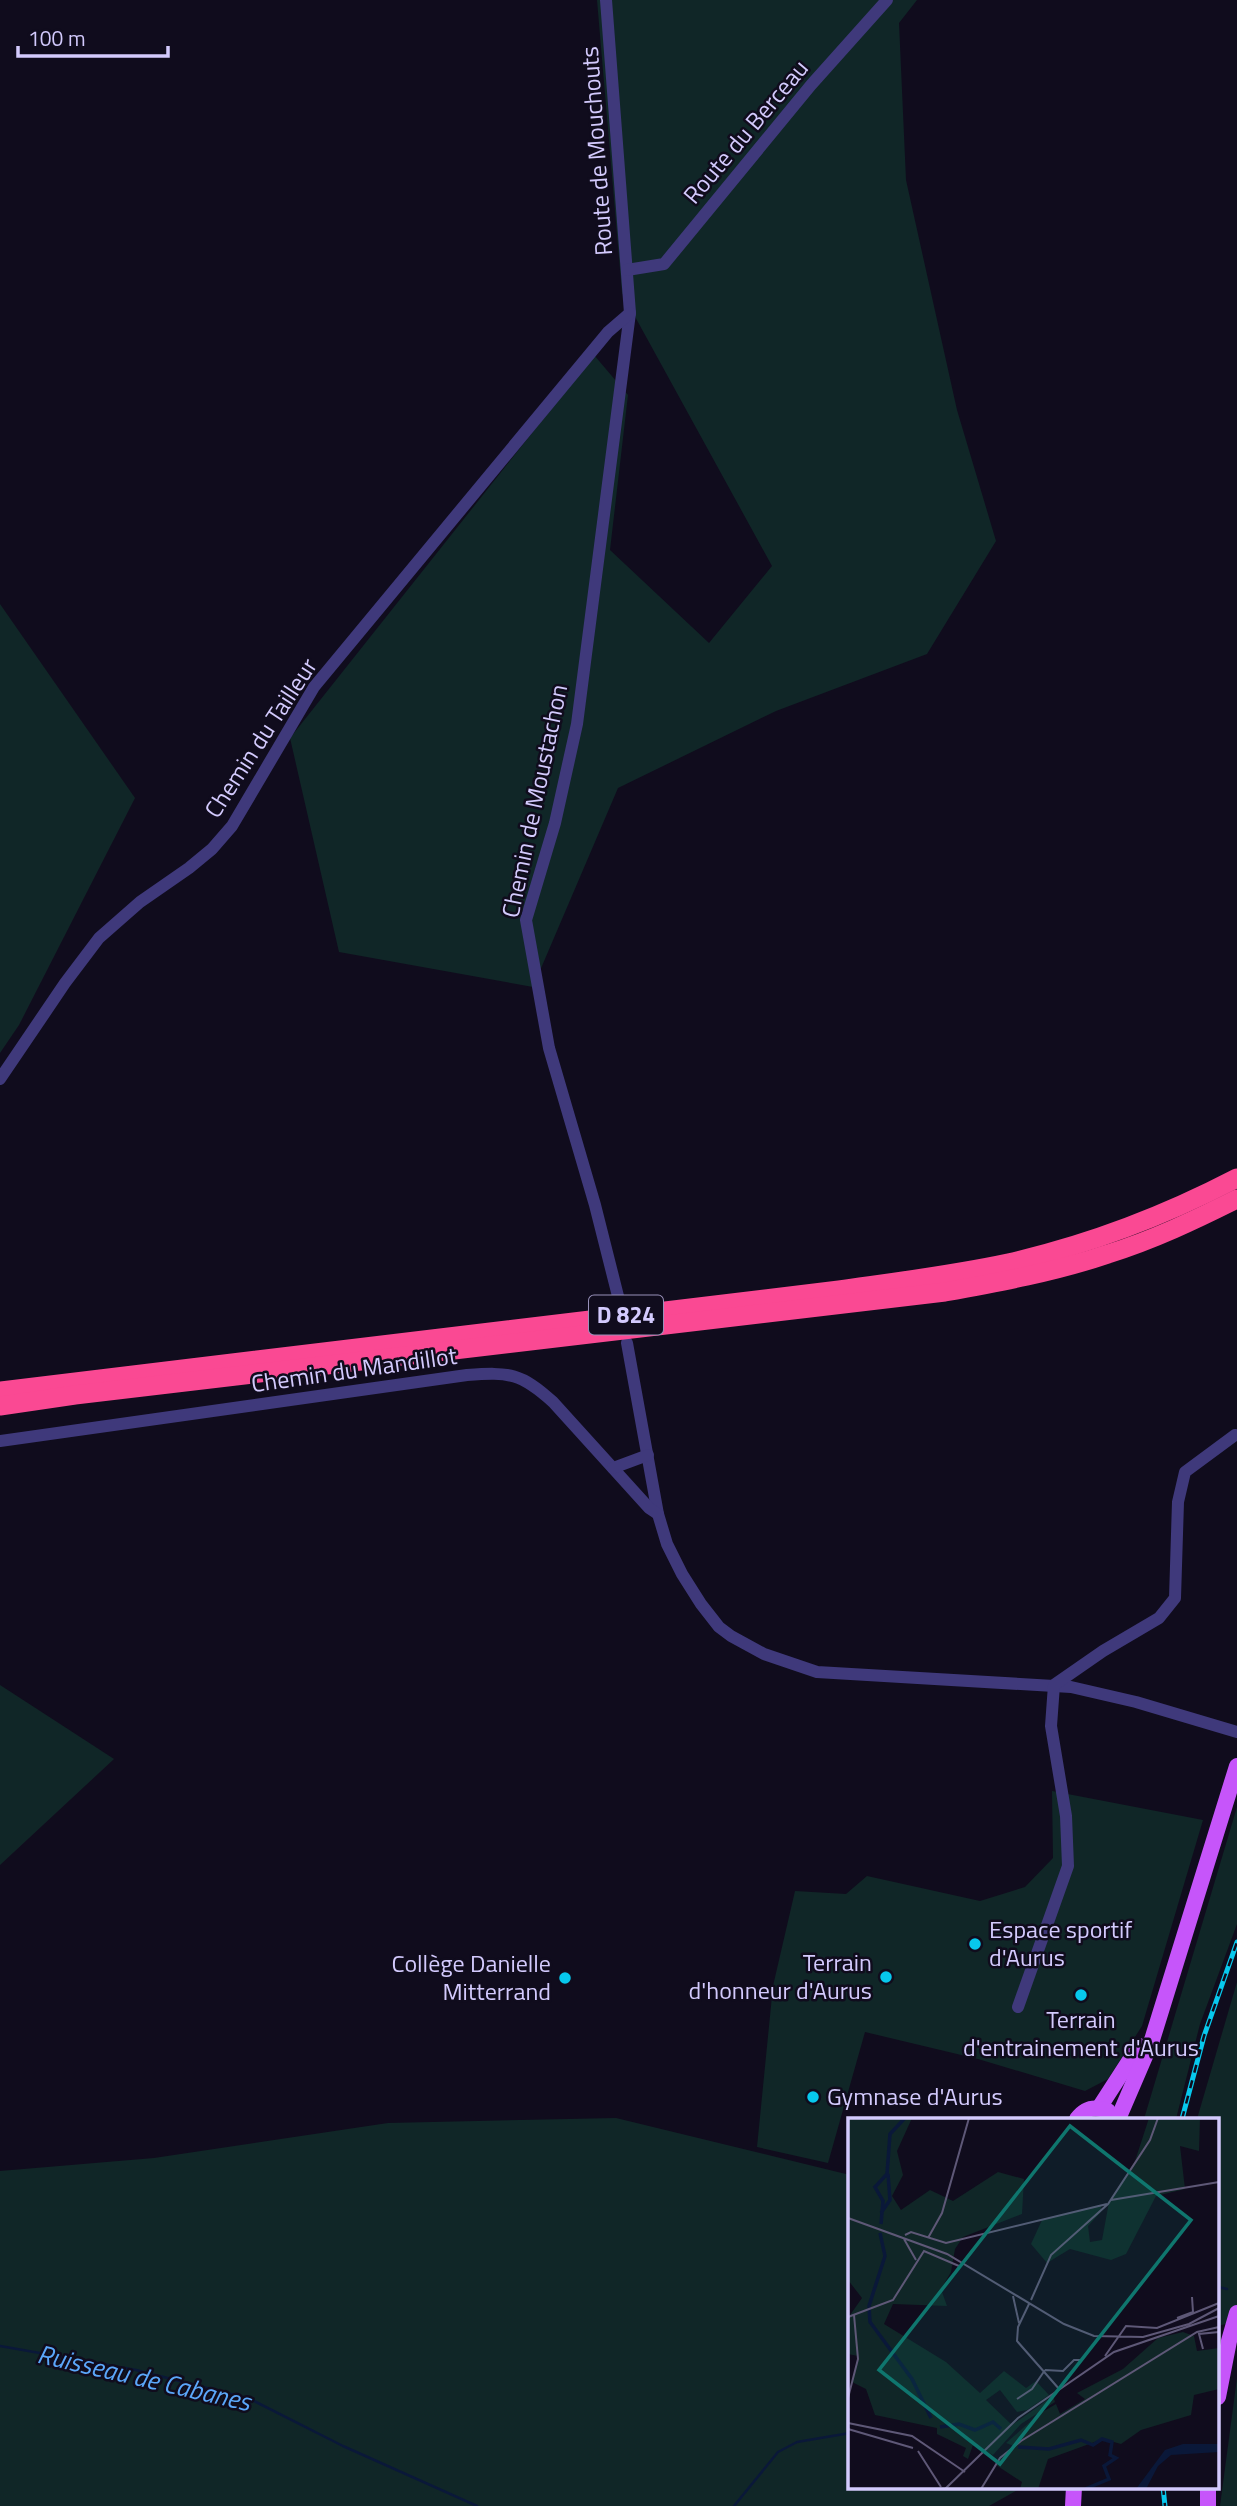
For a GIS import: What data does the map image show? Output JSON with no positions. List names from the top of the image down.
{
  "streets": {
    "highway": ["D 824"],
    "street": [
      "Route du Berceau",
      "Route de Mouchouts",
      "Chemin du Tailleur",
      "Chemin de Moustachon",
      "Chemin du Mandillot"
    ]
  },
  "crossings": [
    ["Route du Berceau", "Route de Mouchouts"],
    ["Route de Mouchouts", "Chemin de Moustachon"],
    ["Chemin du Tailleur", "Chemin de Moustachon"]
  ],
  "water": ["Ruisseau de Cabanes"],
  "places": [
    "Espace sportif d'Aurus",
    "Terrain d'honneur d'Aurus",
    "Collège Danielle Mitterrand",
    "Terrain d'entrainement d'Aurus",
    "Gymnase d'Aurus"
  ],
  "scale_bar": "100 m"
}
